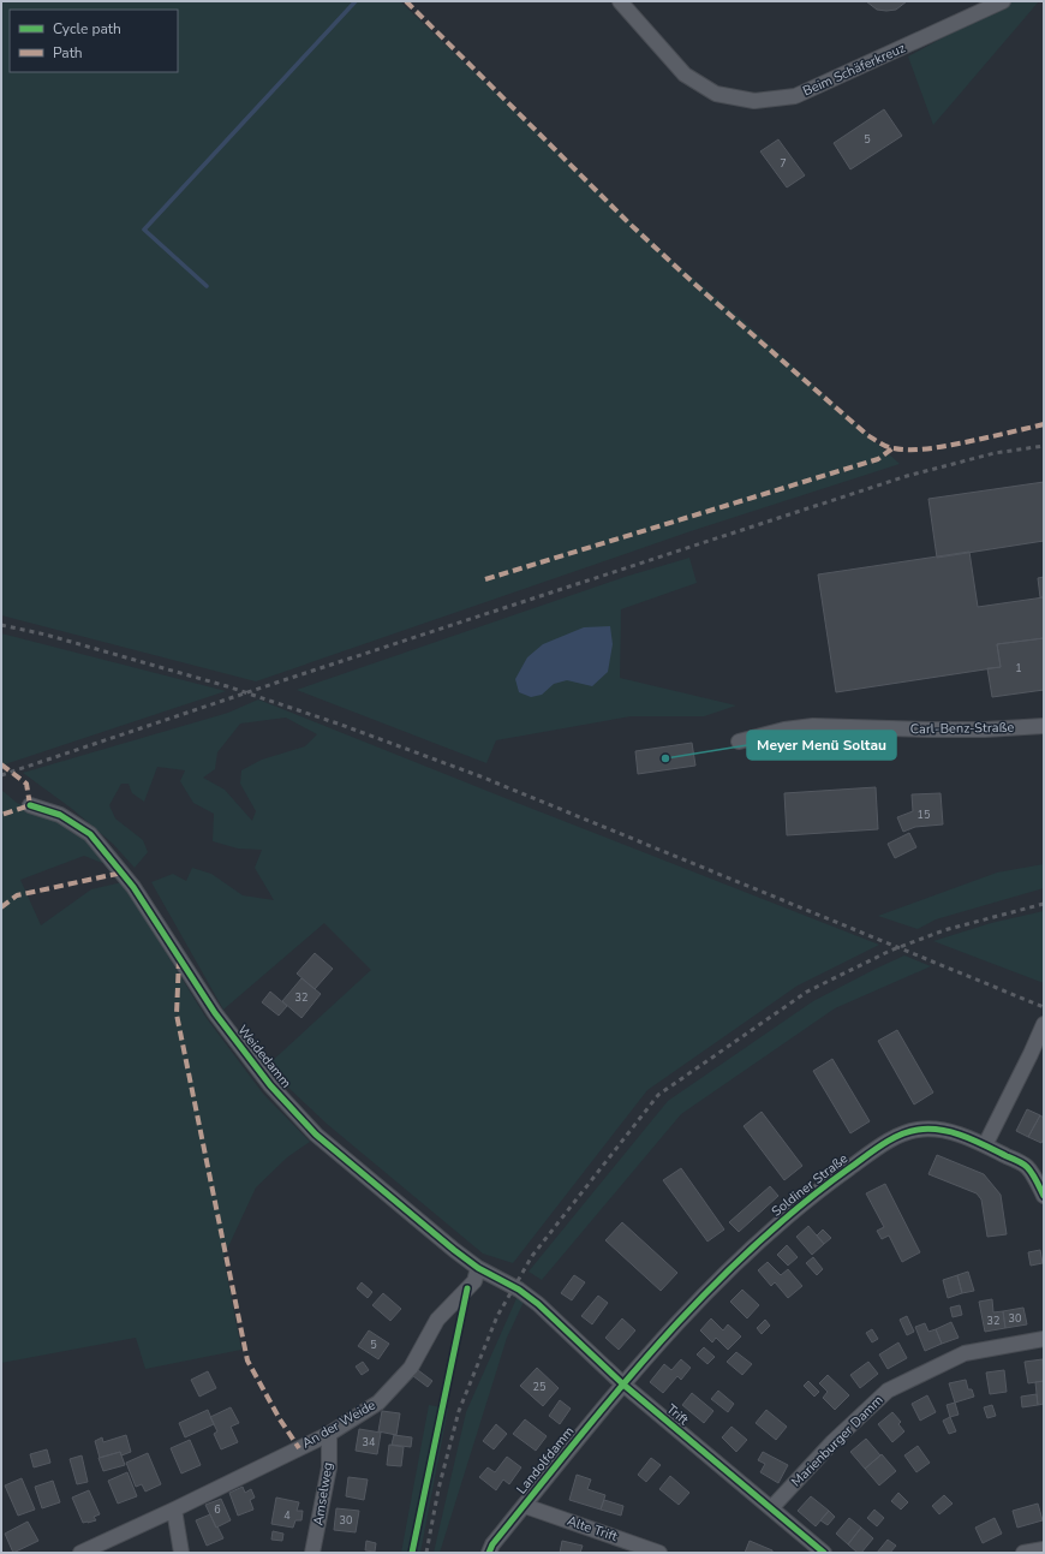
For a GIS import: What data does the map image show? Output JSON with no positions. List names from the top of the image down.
{
  "streets": {
    "street": [
      "Beim Schäferkreuz",
      "Carl-Benz-Straße",
      "Weidedamm",
      "Soldiner Straße",
      "Trift",
      "An der Weide",
      "Marienburger Damm",
      "Landolfdamm",
      "Amselweg",
      "Alte Trift"
    ]
  },
  "crossings": [
    ["Weidedamm", "Trift"],
    ["Weidedamm", "An der Weide"],
    ["Soldiner Straße", "Trift"],
    ["Soldiner Straße", "Landolfdamm"],
    ["Trift", "Marienburger Damm"],
    ["Trift", "Landolfdamm"],
    ["An der Weide", "Amselweg"],
    ["Landolfdamm", "Alte Trift"]
  ],
  "places": ["Meyer Menü Soltau"],
  "house_numbers": [
    "5",
    "7",
    "1",
    "15",
    "32",
    "30",
    "32",
    "5",
    "25",
    "34",
    "6",
    "4",
    "30"
  ],
  "legend": ["Cycle path", "Path"]
}
